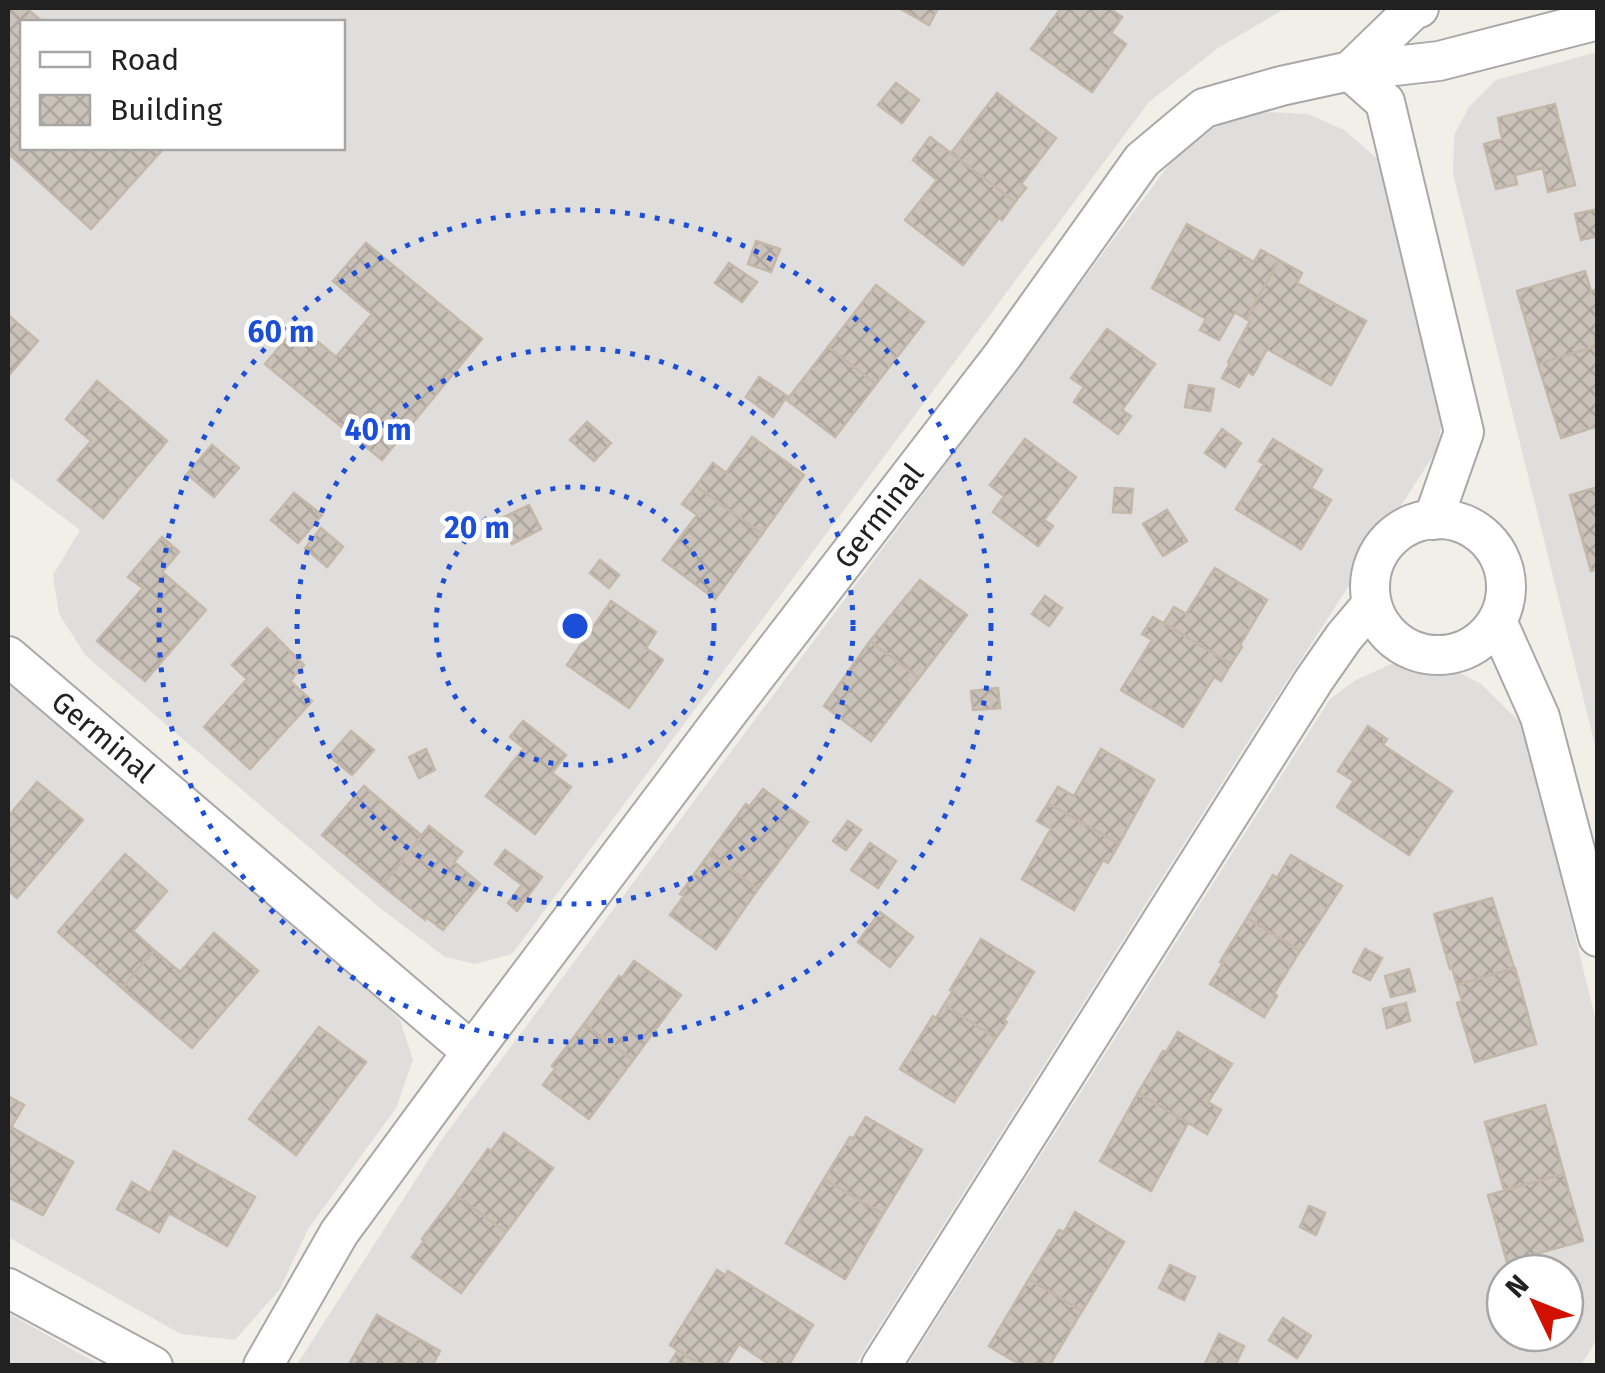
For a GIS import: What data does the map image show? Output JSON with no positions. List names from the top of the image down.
{
  "streets": {
    "street": ["Germinal"]
  },
  "legend": ["Road", "Building"],
  "north": "top left",
  "rings": ["60 m", "40 m", "20 m"]
}
